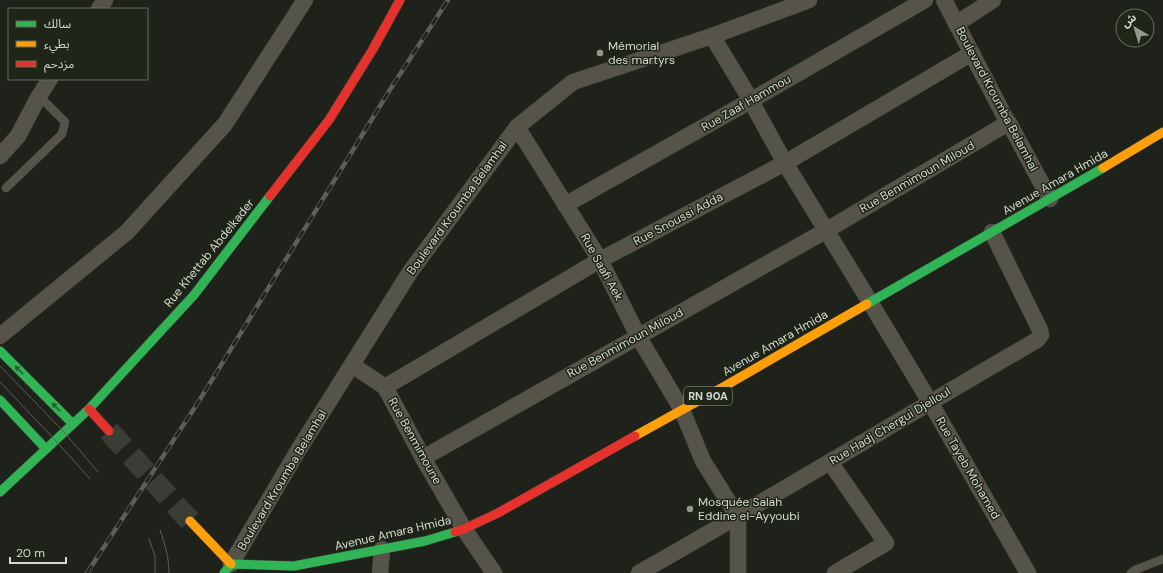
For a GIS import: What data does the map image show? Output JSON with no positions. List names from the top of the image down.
{
  "streets": {
    "main road": ["Avenue Amara Hmida", "Rue Khettab Abdelkader", "RN 90A"],
    "street": [
      "Boulevard Kroumba Belamhal",
      "Rue Zaaf Hammou",
      "Rue Benmimoun Miloud",
      "Rue Snoussi Adda",
      "Rue Saafi Aek",
      "Rue Hadj Chergui Djelloul",
      "Rue Benmimoune",
      "Rue Tayeb Mohamed"
    ]
  },
  "crossings": [
    ["Boulevard Kroumba Belamhal", "Rue Benmimoun Miloud"],
    ["Boulevard Kroumba Belamhal", "Avenue Amara Hmida"],
    ["Boulevard Kroumba Belamhal", "Rue Snoussi Adda"],
    ["Boulevard Kroumba Belamhal", "Rue Saafi Aek"],
    ["Boulevard Kroumba Belamhal", "Rue Benmimoune"],
    ["Rue Zaaf Hammou", "Rue Saafi Aek"],
    ["Rue Benmimoun Miloud", "Rue Saafi Aek"],
    ["Rue Benmimoun Miloud", "Rue Benmimoune"],
    ["Avenue Amara Hmida", "Rue Saafi Aek"],
    ["Avenue Amara Hmida", "Rue Hadj Chergui Djelloul"],
    ["Avenue Amara Hmida", "Rue Benmimoune"],
    ["Avenue Amara Hmida", "Rue Tayeb Mohamed"],
    ["Rue Snoussi Adda", "Rue Saafi Aek"],
    ["Rue Snoussi Adda", "Rue Benmimoune"],
    ["Rue Saafi Aek", "Rue Hadj Chergui Djelloul"],
    ["Rue Hadj Chergui Djelloul", "Rue Tayeb Mohamed"]
  ],
  "places": ["Mémorial des martyrs", "Mosquée Salah Eddine el-Ayyoubi"],
  "legend": ["سالك", "بطيء", "مزدحم"],
  "scale_bar": "20 m",
  "north": "top left"
}
